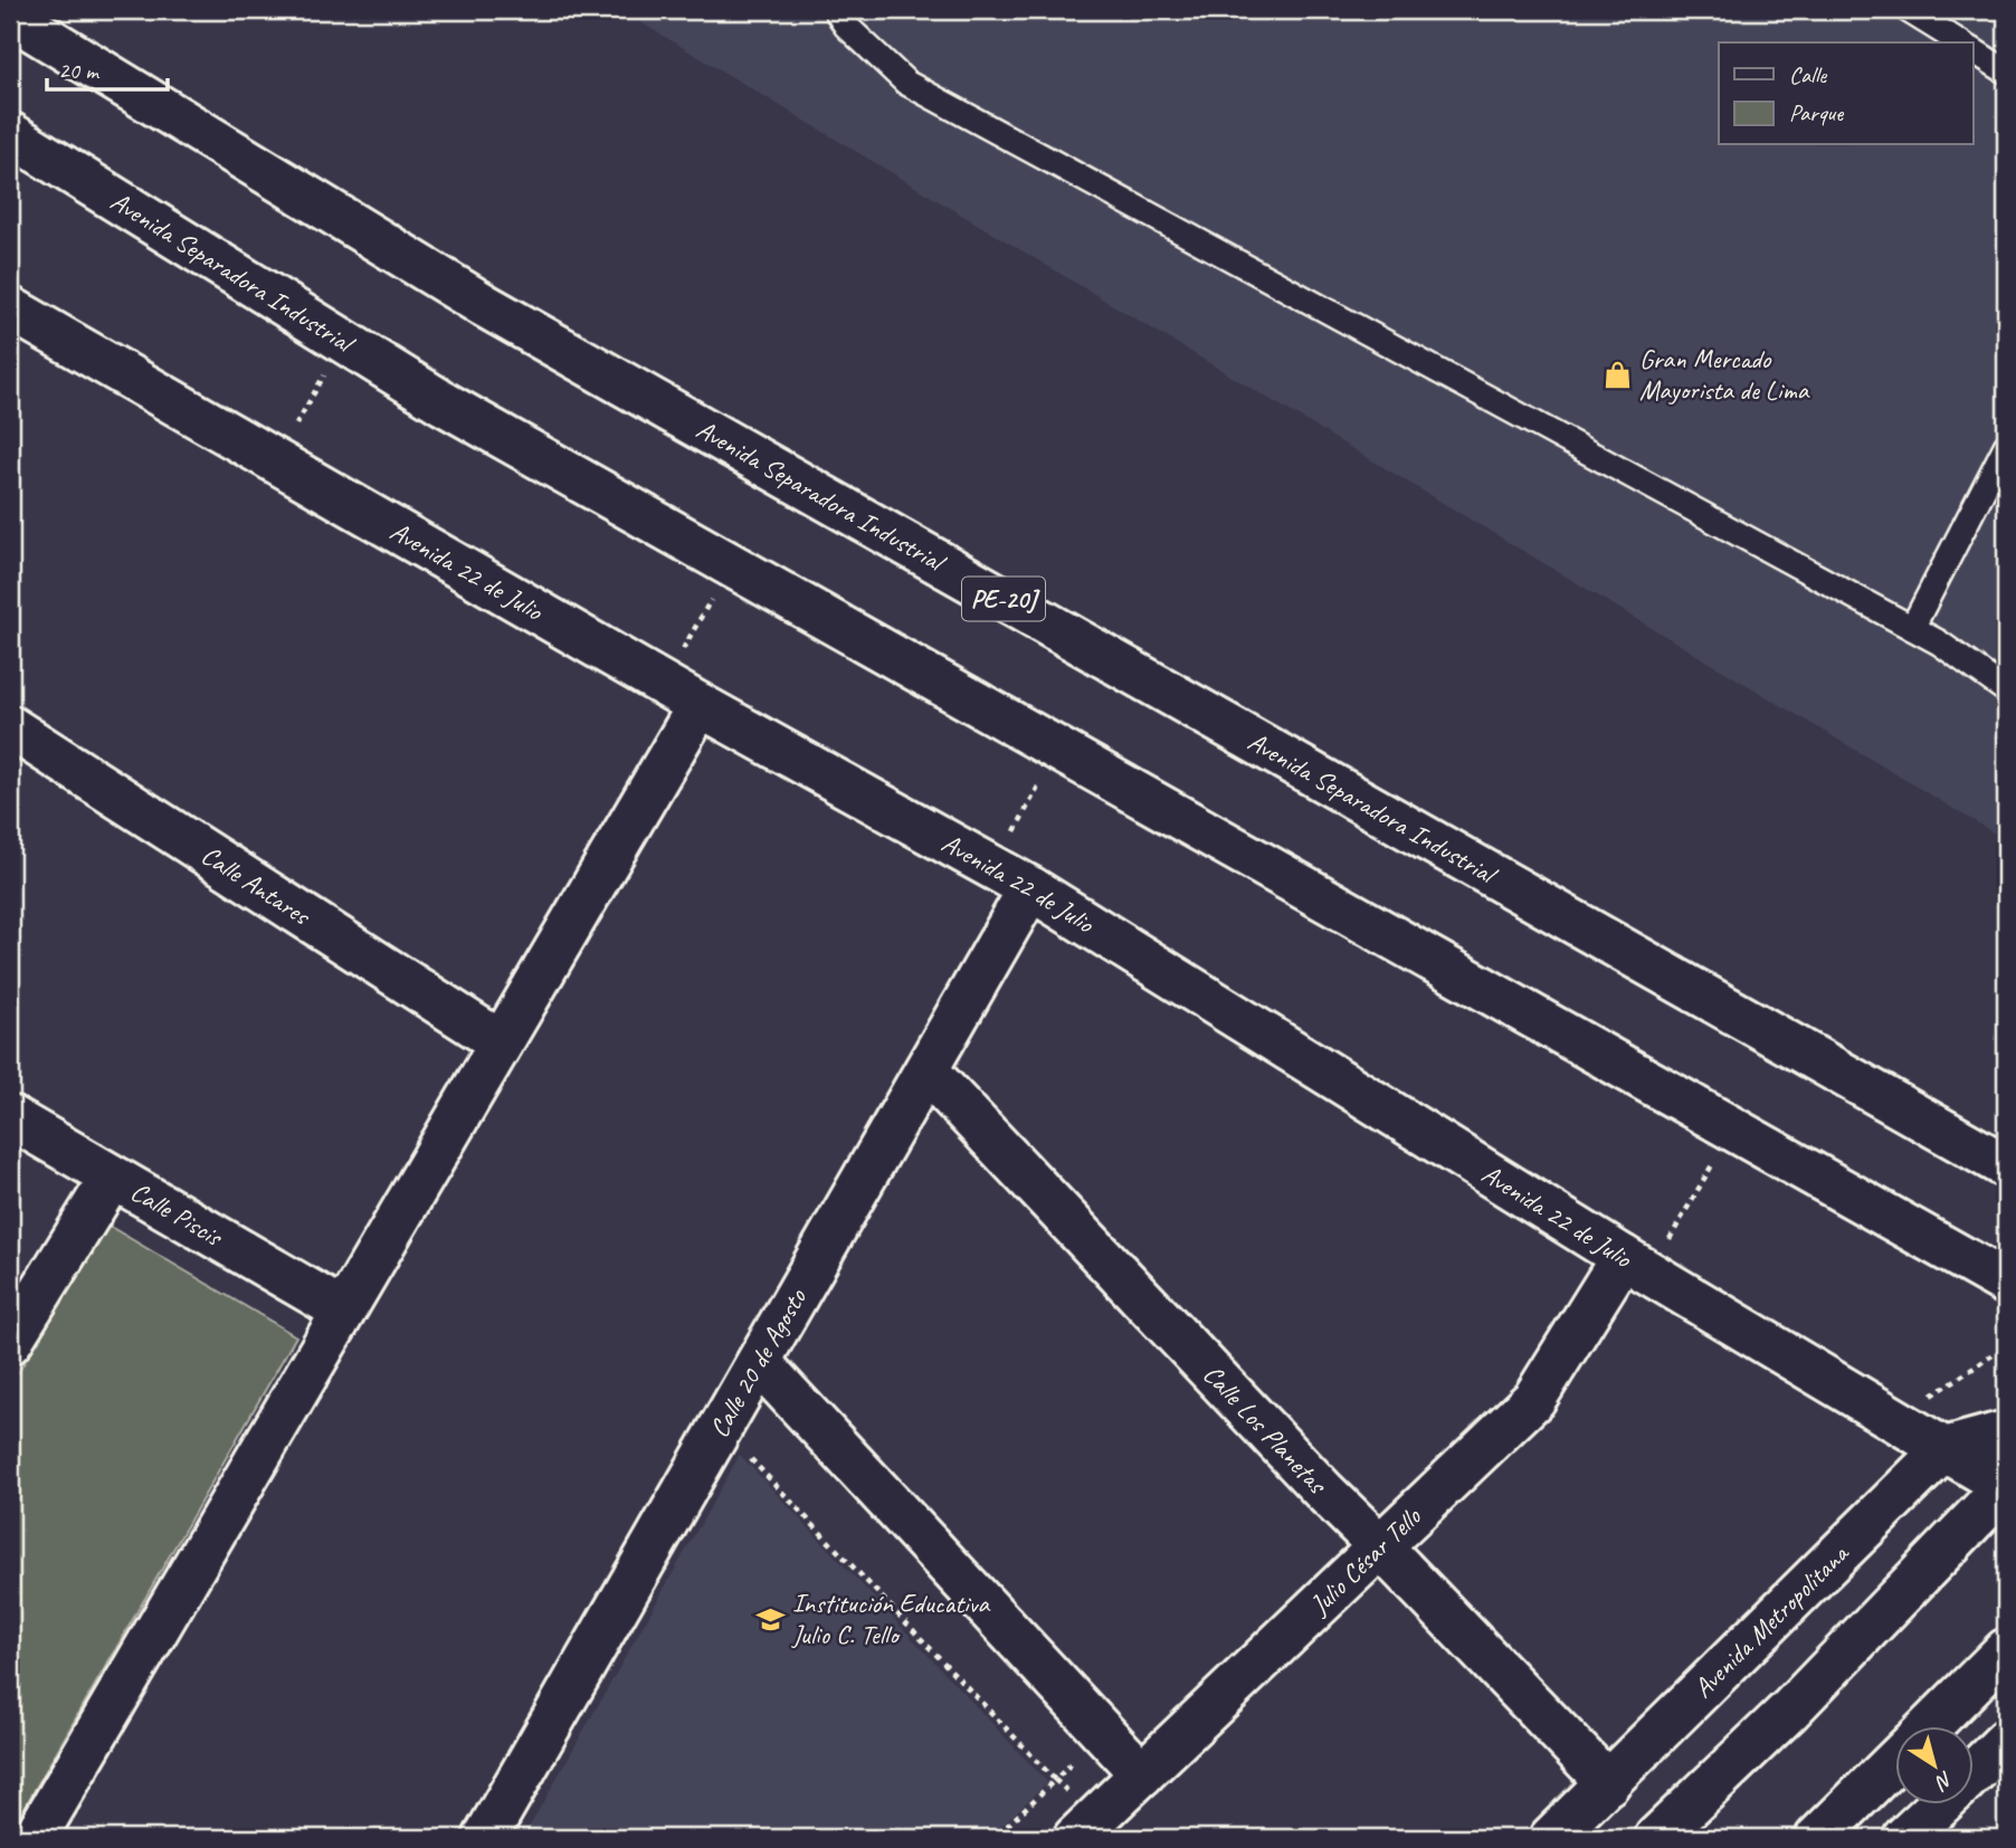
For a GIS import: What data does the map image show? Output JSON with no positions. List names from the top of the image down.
{
  "streets": {
    "street": [
      "Avenida Separadora Industrial",
      "Avenida 22 de Julio",
      "PE-20J",
      "Calle Antares",
      "Calle Piscis",
      "Calle 20 de Agosto",
      "Calle Los Planetas",
      "Julio César Tello",
      "Avenida Metropolitana"
    ]
  },
  "crossings": [
    ["Avenida 22 de Julio", "Calle 20 de Agosto"],
    ["Avenida 22 de Julio", "Julio César Tello"],
    ["Avenida 22 de Julio", "Avenida Metropolitana"],
    ["Calle 20 de Agosto", "Calle Los Planetas"],
    ["Calle Los Planetas", "Julio César Tello"],
    ["Calle Los Planetas", "Avenida Metropolitana"]
  ],
  "places": {
    "shop": ["Gran Mercado Mayorista de Lima"],
    "school or university": ["Institución Educativa Julio C. Tello"]
  },
  "legend": ["Calle", "Parque"],
  "scale_bar": "20 m",
  "north": "bottom right"
}
